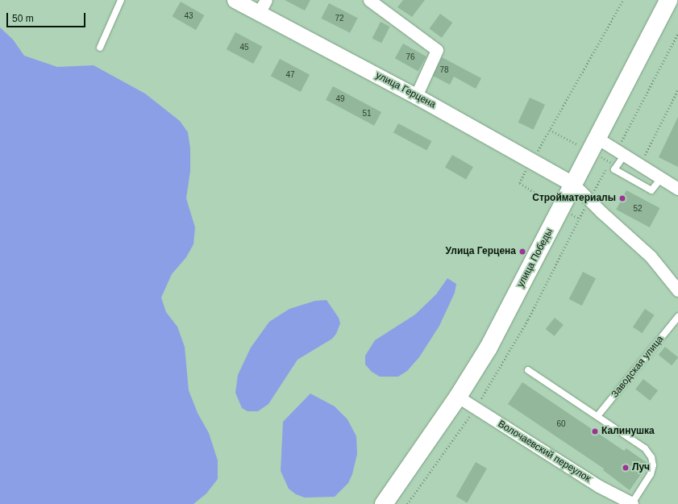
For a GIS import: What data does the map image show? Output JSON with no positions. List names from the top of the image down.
{
  "streets": {
    "highway": ["улица Победы"],
    "street": ["улица Герцена", "Волочаевский переулок"],
    "lane": ["Заводская улица"]
  },
  "crossings": [
    ["улица Герцена", "улица Победы"],
    ["улица Победы", "Волочаевский переулок"]
  ],
  "places": [
    "Стройматериалы",
    "Улица Герцена",
    "Калинушка",
    "Луч"
  ],
  "house_numbers": [
    "43",
    "72",
    "45",
    "76",
    "78",
    "47",
    "49",
    "51",
    "52",
    "60"
  ],
  "scale_bar": "50 m"
}
